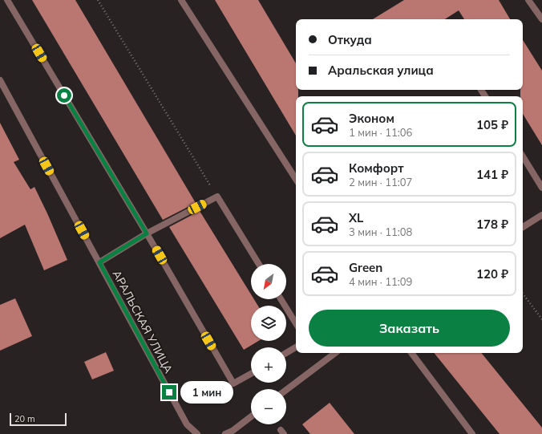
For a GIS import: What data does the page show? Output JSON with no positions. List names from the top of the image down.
{
  "streets": {
    "street": ["АРАЛЬСКАЯ УЛИЦА"]
  },
  "scale_bar": "20 m",
  "north": "bottom left",
  "page": {
    "banner": ["Откуда", "Аральская улица"],
    "list": [
      {
        "name": "Эконом",
        "note": "1 мин · 11:06",
        "value": "105 ₽"
      },
      {
        "name": "Комфорт",
        "note": "2 мин · 11:07",
        "value": "141 ₽"
      },
      {
        "name": "XL",
        "note": "3 мин · 11:08",
        "value": "178 ₽"
      },
      {
        "name": "Green",
        "note": "4 мин · 11:09",
        "value": "120 ₽"
      }
    ],
    "map_buttons": ["+", "−"],
    "buttons": "Заказать",
    "bubble": "1 мин",
    "scale": "20 m"
  }
}
